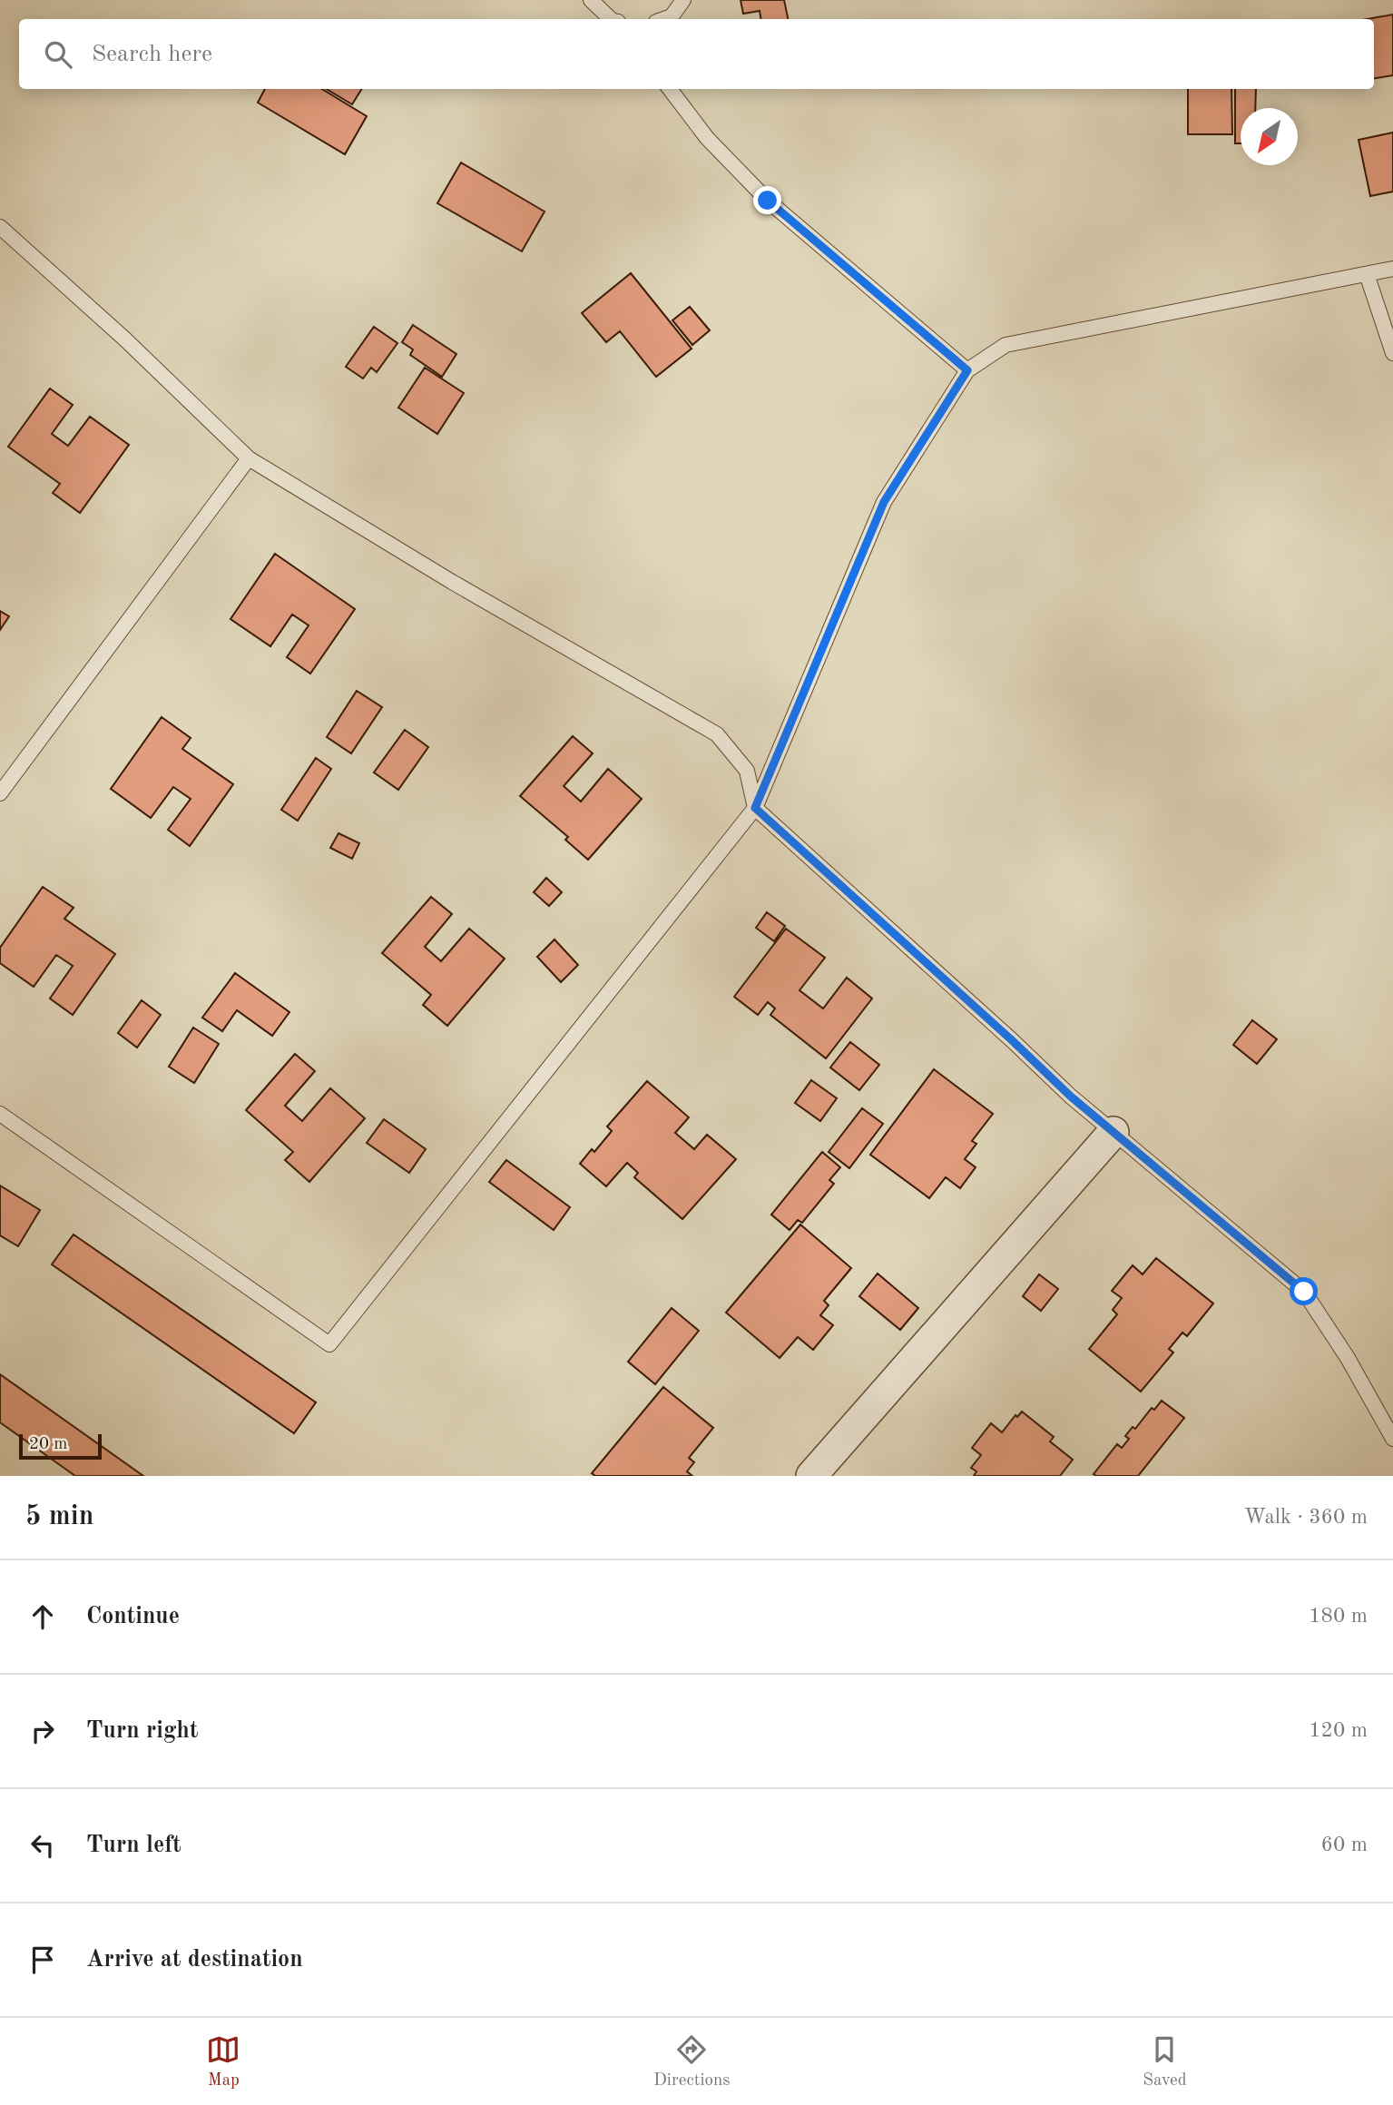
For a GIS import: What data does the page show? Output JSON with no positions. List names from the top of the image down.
{
  "scale_bar": "20 m",
  "north": "bottom left",
  "page": {
    "search": "Search here",
    "scale": "20 m",
    "heading": ["5 min", "Walk · 360 m"],
    "list": [
      ["Continue", "180 m"],
      ["Turn right", "120 m"],
      ["Turn left", "60 m"],
      "Arrive at destination"
    ],
    "nav": ["Map", "Directions", "Saved"]
  }
}
